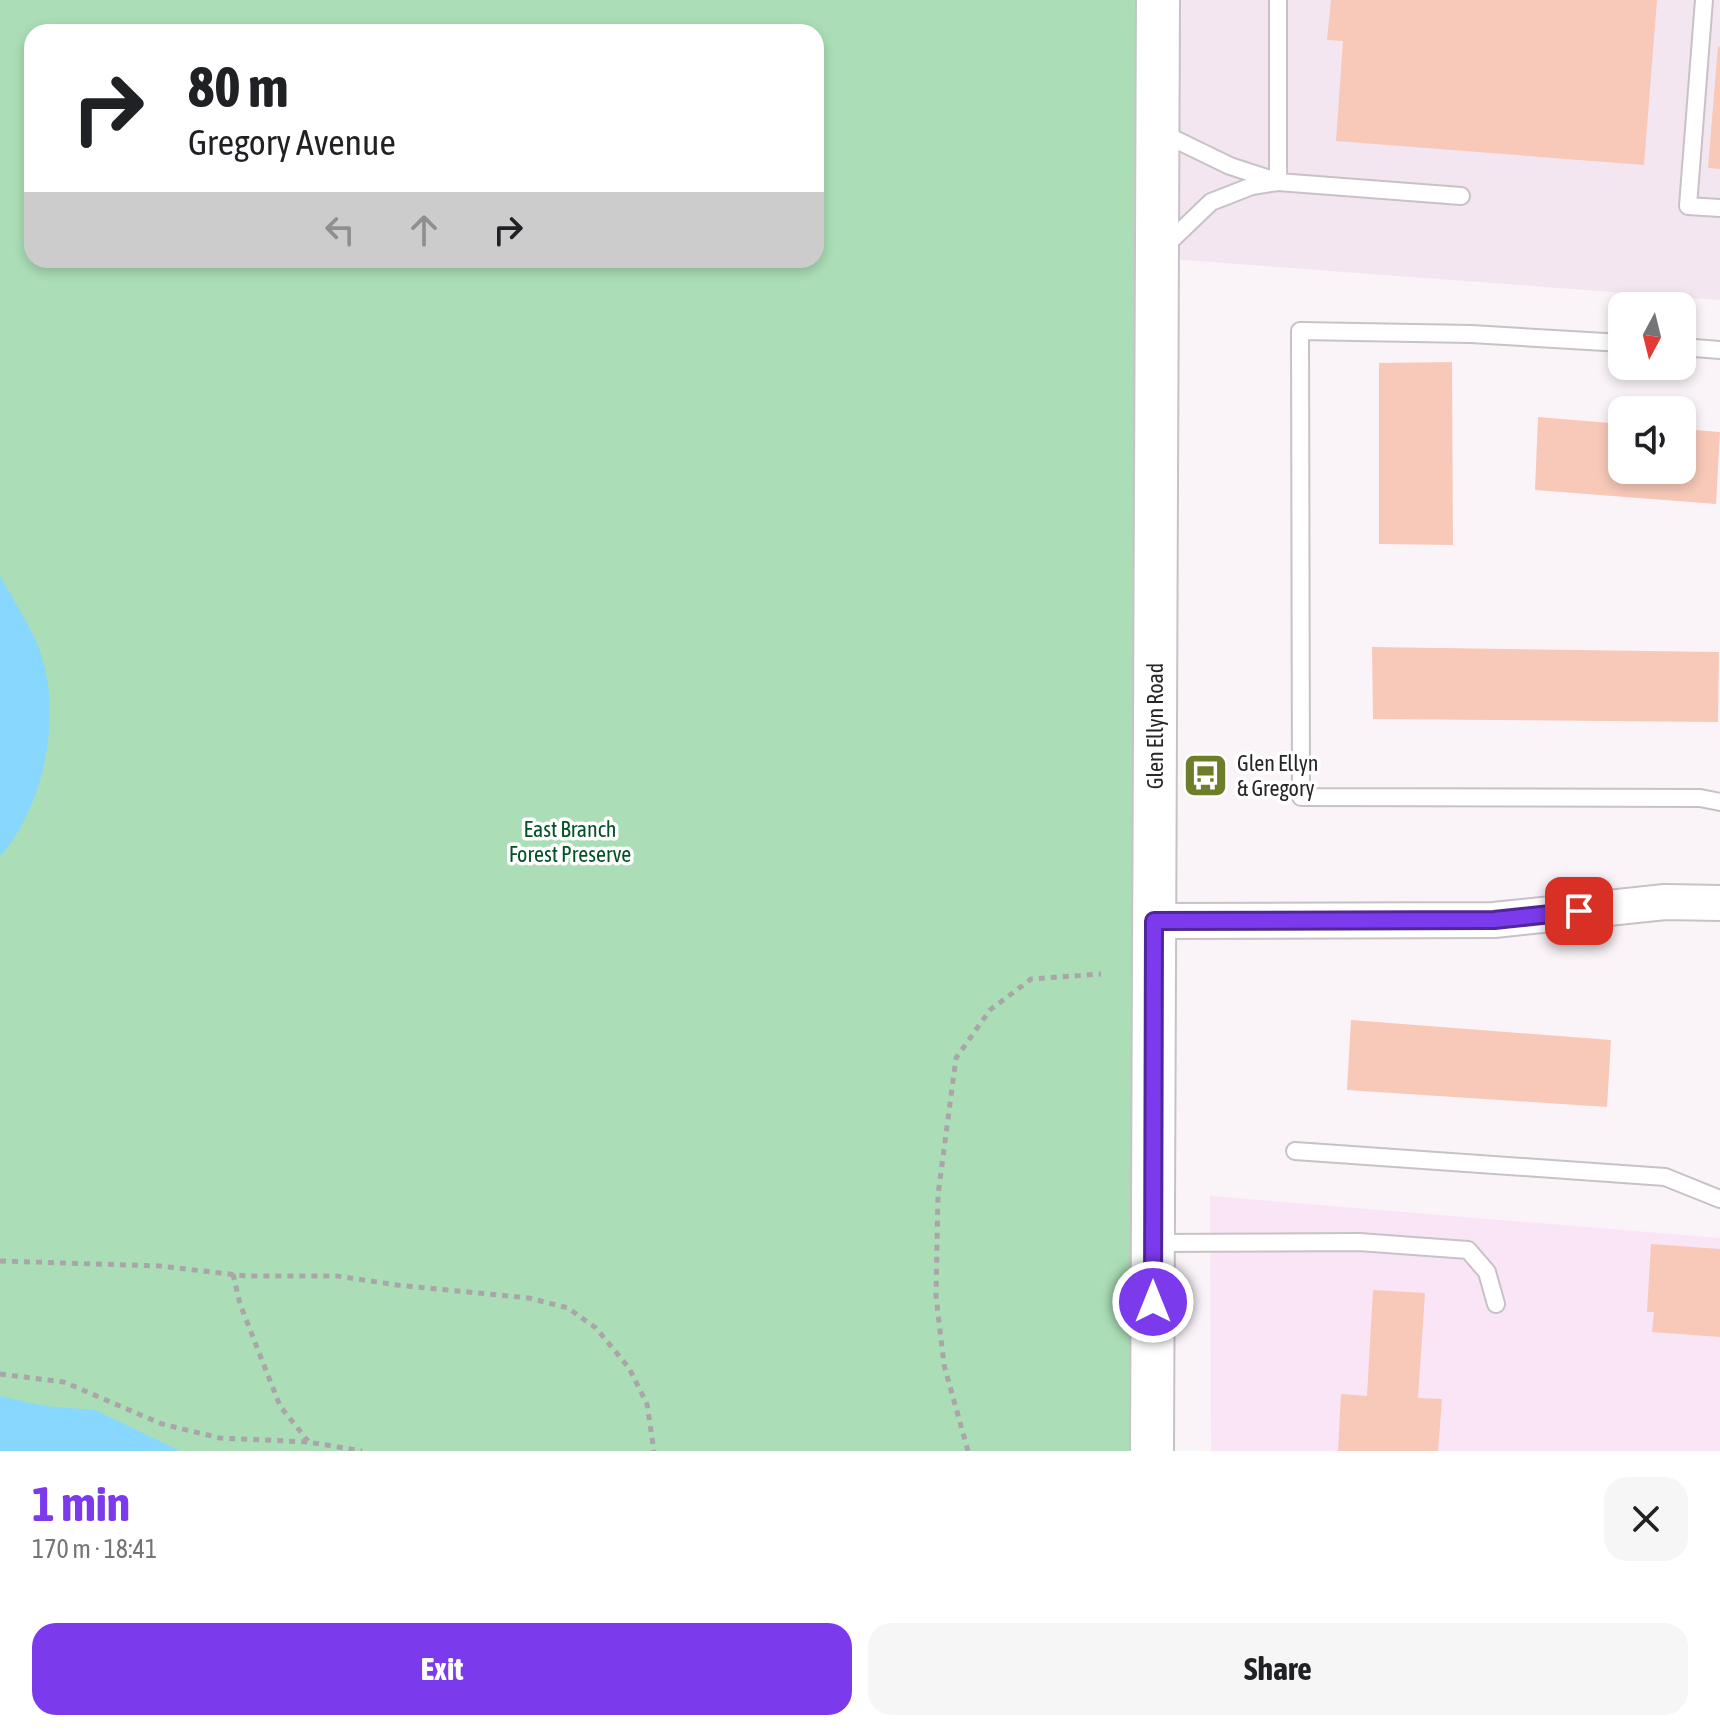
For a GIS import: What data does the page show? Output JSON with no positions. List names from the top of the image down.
{
  "streets": {
    "street": ["Glen Ellyn Road"]
  },
  "parks": ["East Branch Forest Preserve"],
  "places": {
    "bus stop": ["Glen Ellyn & Gregory"]
  },
  "north": "bottom",
  "page": {
    "turn": ["80 m", "Gregory Avenue"],
    "heading": ["1 min", "170 m · 18:41"],
    "buttons": ["Exit", "Share"]
  }
}
